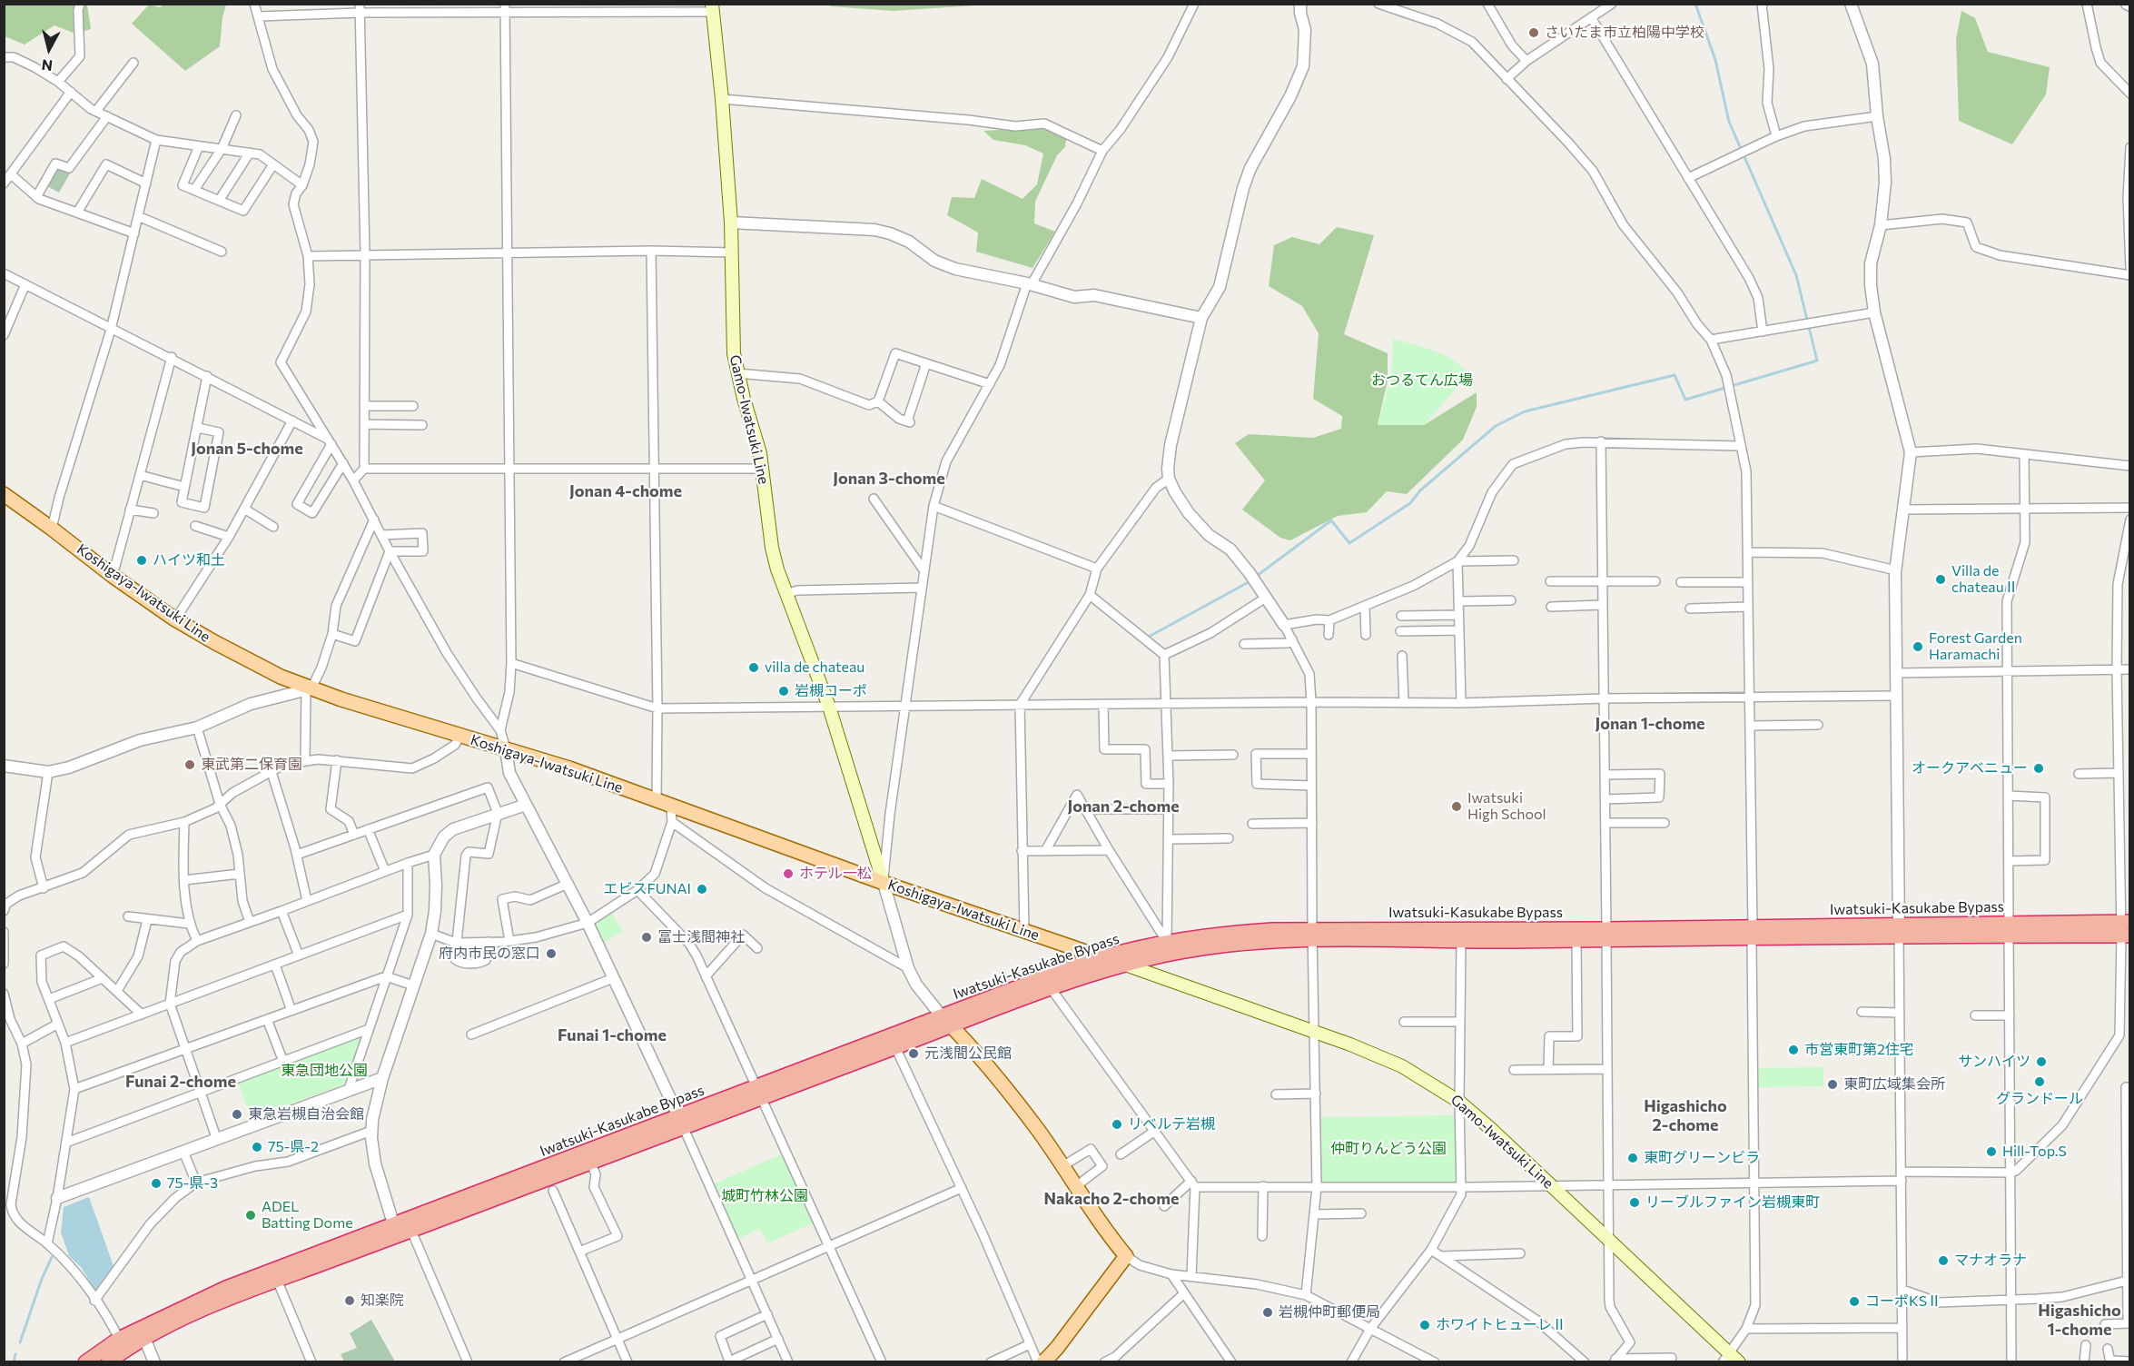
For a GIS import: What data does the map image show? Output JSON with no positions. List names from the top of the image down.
{
  "streets": {
    "highway": ["Iwatsuki-Kasukabe Bypass"],
    "main road": ["Gamo-Iwatsuki Line", "Koshigaya-Iwatsuki Line"]
  },
  "crossings": [
    ["Gamo-Iwatsuki Line", "Koshigaya-Iwatsuki Line"],
    ["Gamo-Iwatsuki Line", "Iwatsuki-Kasukabe Bypass"],
    ["Koshigaya-Iwatsuki Line", "Iwatsuki-Kasukabe Bypass"]
  ],
  "districts": [
    "Jonan 5-chome",
    "Jonan 3-chome",
    "Jonan 4-chome",
    "Jonan 1-chome",
    "Jonan 2-chome",
    "Funai 1-chome",
    "Funai 2-chome",
    "Higashicho 2-chome",
    "Nakacho 2-chome",
    "Higashicho 1-chome"
  ],
  "parks": [
    "おつるてん広場",
    "東急団地公園",
    "仲町りんどう公園",
    "城町竹林公園"
  ],
  "places": [
    "さいたま市立柏陽中学校",
    "ハイツ和土",
    "Villa de chateauⅡ",
    "Forest Garden Haramachi",
    "villa de chateau",
    "岩槻コーポ",
    "東武第二保育園",
    "オークアベニュー",
    "Iwatsuki High School",
    "ホテル一松",
    "エビスFUNAI",
    "冨士浅間神社",
    "府内市民の窓口",
    "市営東町第2住宅",
    "元浅間公民館",
    "サンハイツ",
    "グランドール",
    "東町広域集会所",
    "東急岩槻自治会館",
    "リベルテ岩槻",
    "75-県-2",
    "Hill-Top.S",
    "東町グリーンビラ",
    "75-県-3",
    "リーブルファイン岩槻東町",
    "ADEL Batting Dome",
    "マナオラナ",
    "知楽院",
    "コーポKSⅡ",
    "岩槻仲町郵便局",
    "ホワイトヒューレⅡ"
  ],
  "north": "bottom"
}
